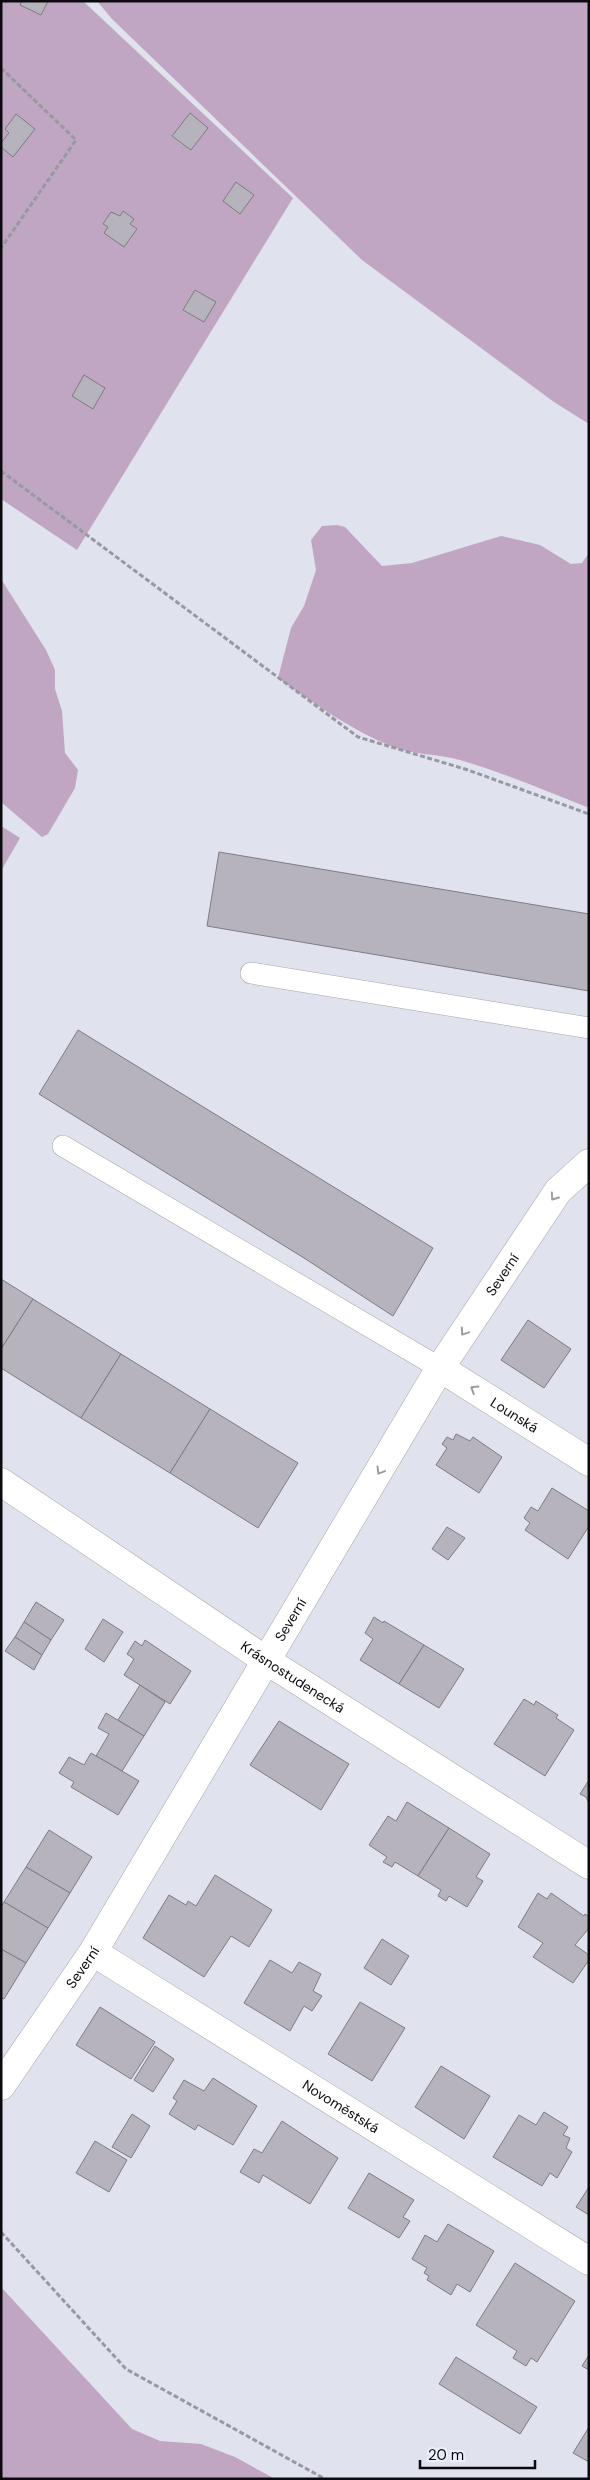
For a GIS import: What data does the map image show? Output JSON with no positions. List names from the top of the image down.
{
  "streets": {
    "street": [
      "Severní",
      "Lounská",
      "Krásnostudenecká",
      "Novoměstská"
    ]
  },
  "crossings": [
    ["Severní", "Lounská"],
    ["Severní", "Krásnostudenecká"],
    ["Severní", "Novoměstská"]
  ],
  "one_way": ["Severní", "Lounská"],
  "scale_bar": "20 m"
}
